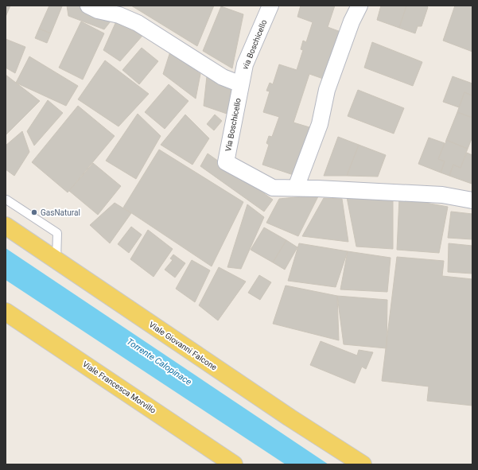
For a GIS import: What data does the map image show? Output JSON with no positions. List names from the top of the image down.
{
  "streets": {
    "main road": ["Viale Giovanni Falcone", "Viale Francesca Morvillo"],
    "street": ["via Boschicello", "Via Boschicello"]
  },
  "crossings": [
    ["via Boschicello", "Via Boschicello"]
  ],
  "water": ["Torrente Calopinace"],
  "places": ["GasNatural"]
}
